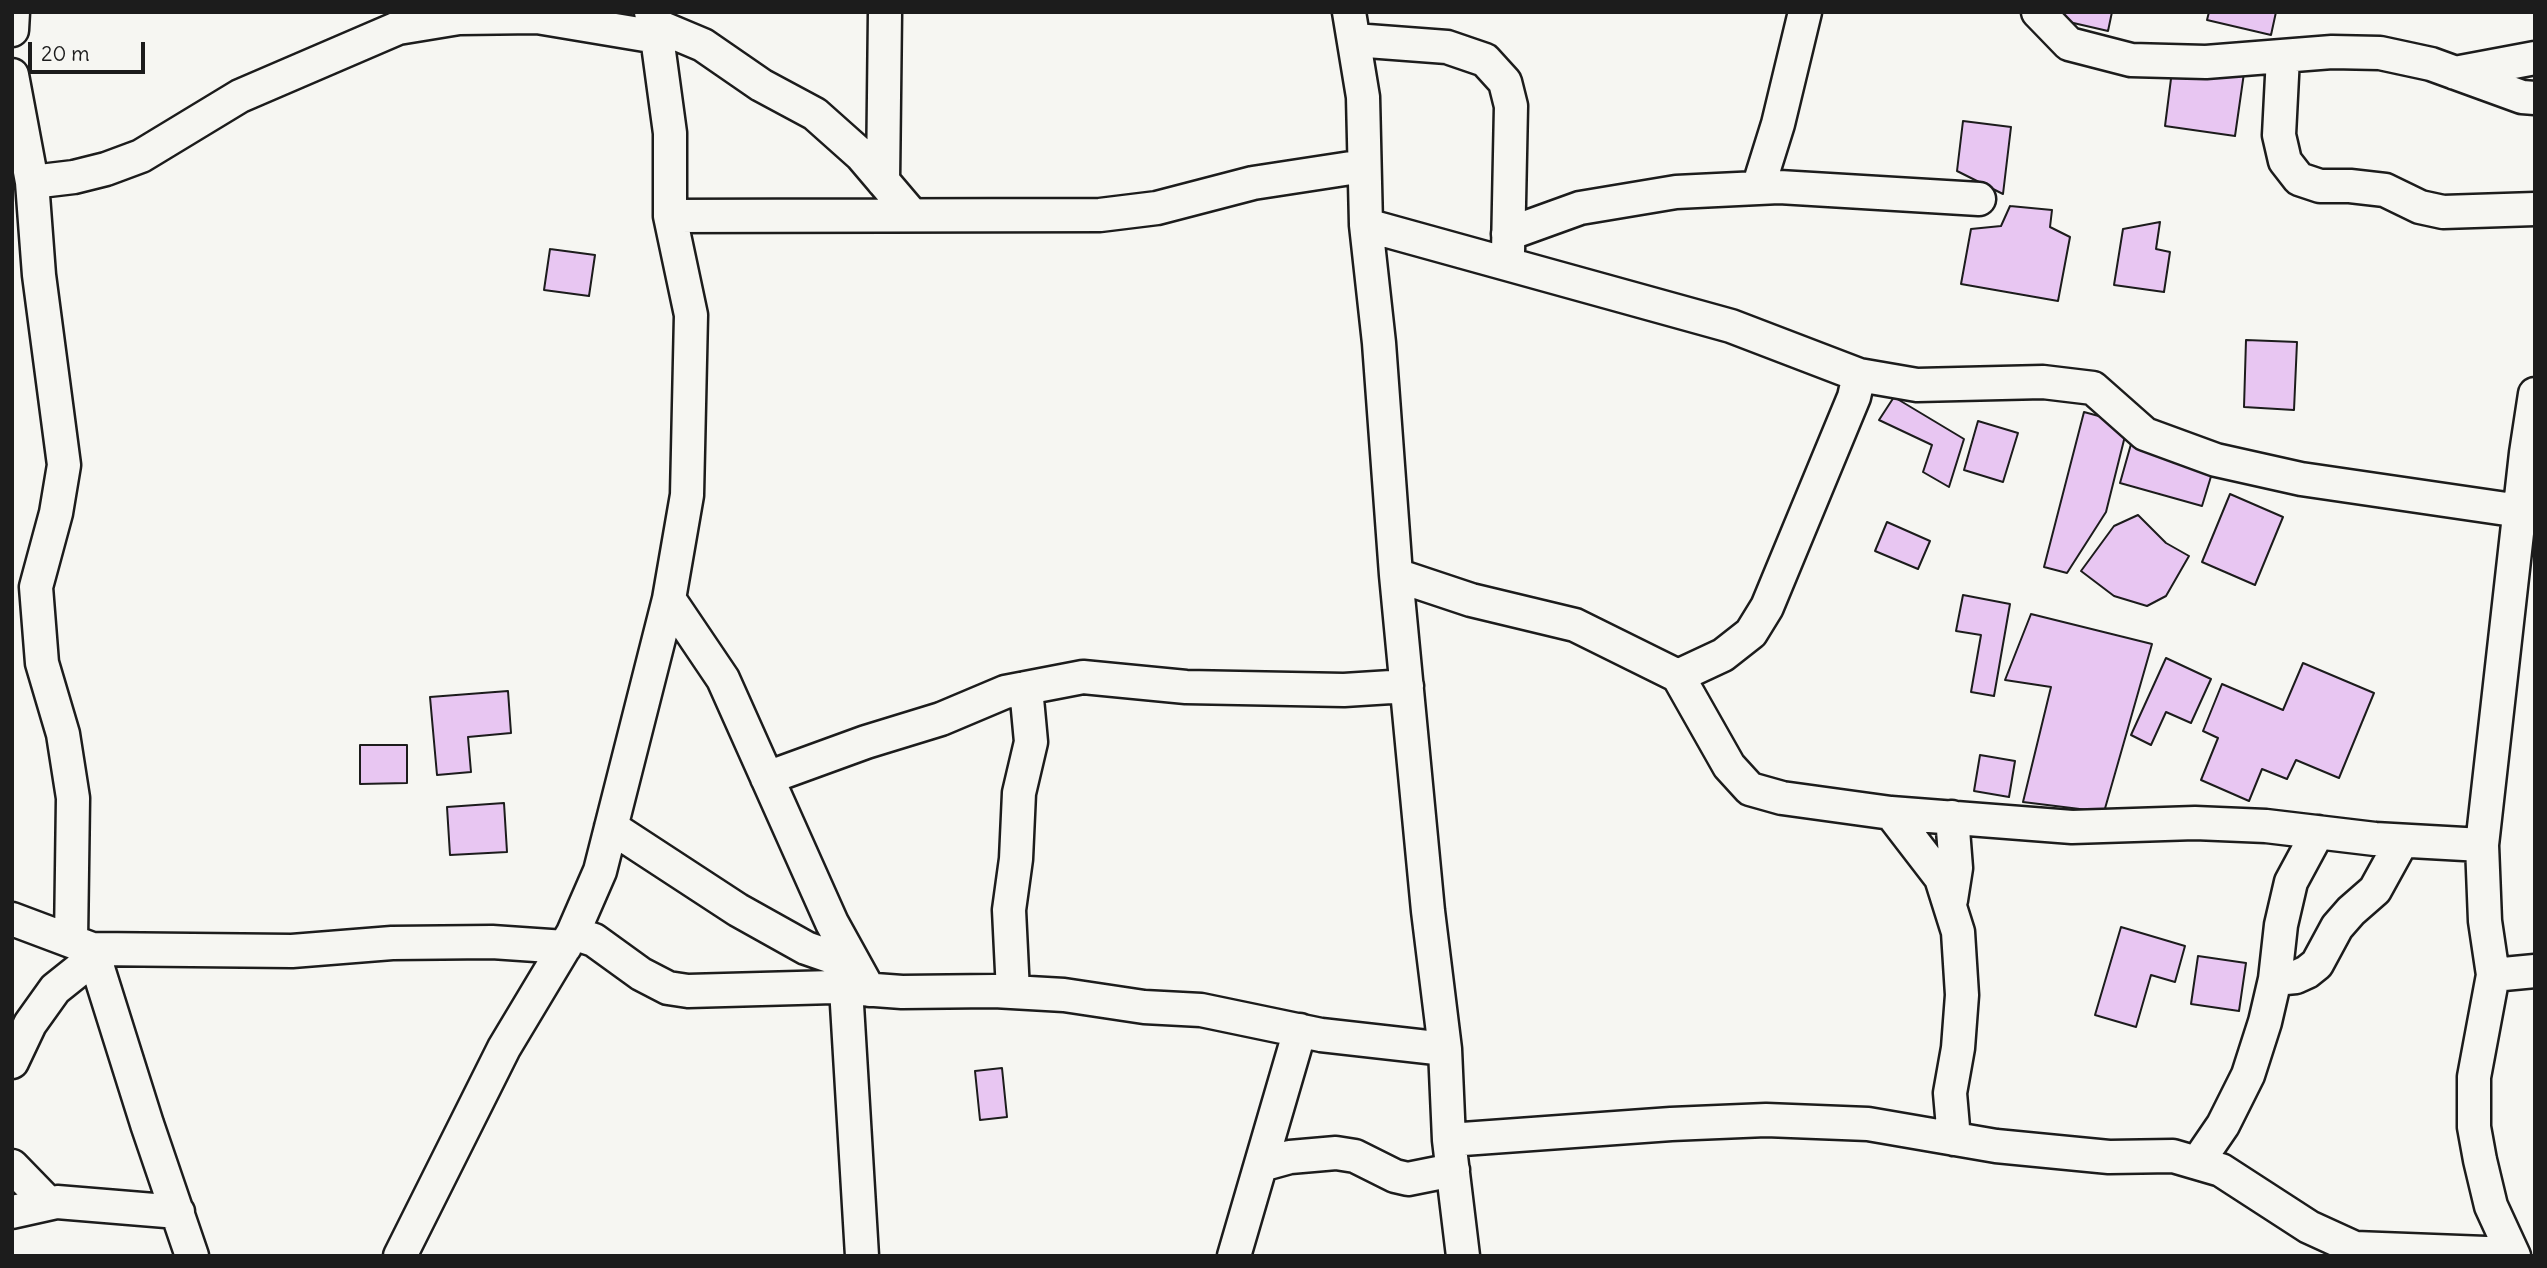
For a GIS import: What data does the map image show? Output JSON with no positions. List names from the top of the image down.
{
  "scale_bar": "20 m"
}
